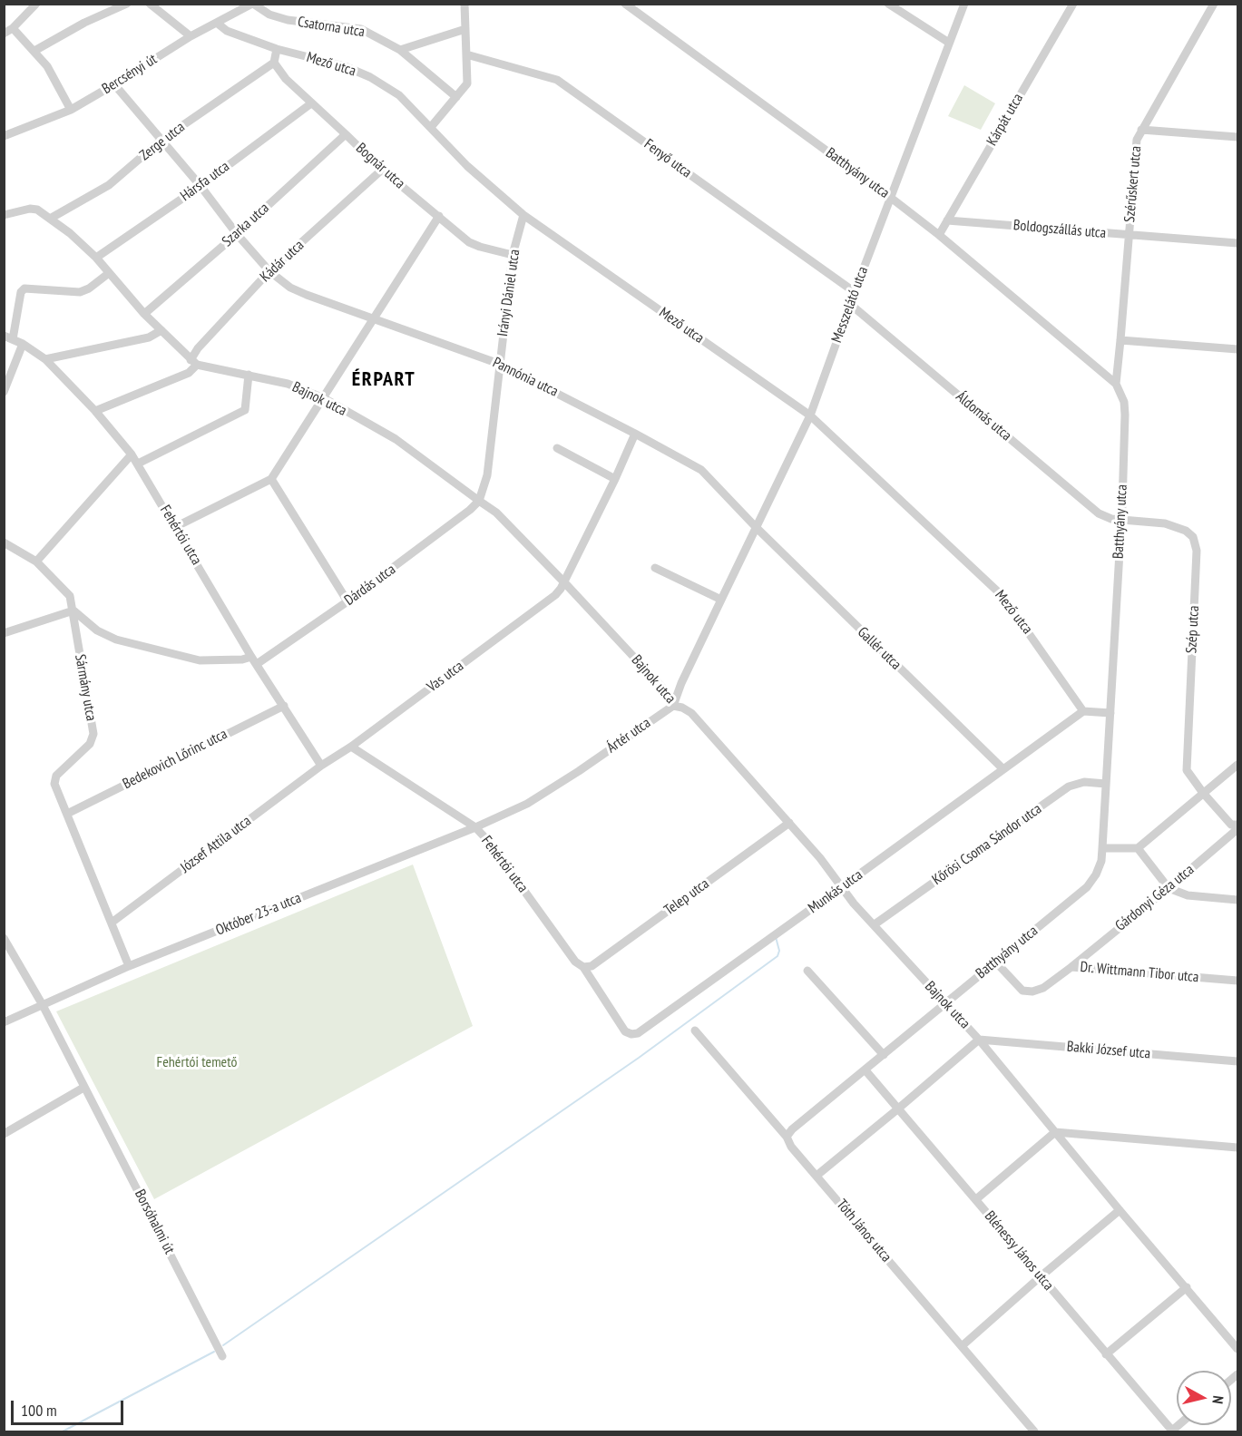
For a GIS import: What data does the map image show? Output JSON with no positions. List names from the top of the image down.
{
  "streets": {
    "street": [
      "Csatorna utca",
      "Mező utca",
      "Bercsényi út",
      "Kárpát utca",
      "Zerge utca",
      "Fenyő utca",
      "Bognár utca",
      "Batthyány utca",
      "Hársfa utca",
      "Szérűskert utca",
      "Szarka utca",
      "Boldogszállás utca",
      "Kádár utca",
      "Irányi Dániel utca",
      "Messzelátó utca",
      "Pannónia utca",
      "Bajnok utca",
      "Áldomás utca",
      "Fehértói utca",
      "Dárdás utca",
      "Szép utca",
      "Gallér utca",
      "Vas utca",
      "Sármány utca",
      "Ártér utca",
      "Bedekovich Lőrinc utca",
      "József Attila utca",
      "Kőrösi Csoma Sándor utca",
      "Munkás utca",
      "Telep utca",
      "Gárdonyi Géza utca",
      "Október 23-a utca",
      "Dr. Wittmann Tibor utca",
      "Bakki József utca",
      "Borsóhalmi út",
      "Tóth János utca",
      "Blénessy János utca"
    ]
  },
  "crossings": [
    ["Csatorna utca", "Bercsényi út"],
    ["Mező utca", "Bercsényi út"],
    ["Mező utca", "Irányi Dániel utca"],
    ["Mező utca", "Messzelátó utca"],
    ["Mező utca", "Munkás utca"],
    ["Bercsényi út", "Pannónia utca"],
    ["Kárpát utca", "Batthyány utca"],
    ["Kárpát utca", "Boldogszállás utca"],
    ["Zerge utca", "Bognár utca"],
    ["Zerge utca", "Pannónia utca"],
    ["Fenyő utca", "Messzelátó utca"],
    ["Bognár utca", "Hársfa utca"],
    ["Bognár utca", "Szarka utca"],
    ["Bognár utca", "Kádár utca"],
    ["Bognár utca", "Irányi Dániel utca"],
    ["Batthyány utca", "Szérűskert utca"],
    ["Batthyány utca", "Messzelátó utca"],
    ["Batthyány utca", "Bajnok utca"],
    ["Batthyány utca", "Áldomás utca"],
    ["Batthyány utca", "Szép utca"],
    ["Batthyány utca", "Kőrösi Csoma Sándor utca"],
    ["Batthyány utca", "Dr. Wittmann Tibor utca"],
    ["Batthyány utca", "Tóth János utca"],
    ["Batthyány utca", "Blénessy János utca"],
    ["Hársfa utca", "Pannónia utca"],
    ["Szérűskert utca", "Boldogszállás utca"],
    ["Szarka utca", "Pannónia utca"],
    ["Kádár utca", "Pannónia utca"],
    ["Kádár utca", "Bajnok utca"],
    ["Irányi Dániel utca", "Pannónia utca"],
    ["Irányi Dániel utca", "Bajnok utca"],
    ["Irányi Dániel utca", "Dárdás utca"],
    ["Messzelátó utca", "Pannónia utca"],
    ["Messzelátó utca", "Áldomás utca"],
    ["Messzelátó utca", "Gallér utca"],
    ["Pannónia utca", "Gallér utca"],
    ["Pannónia utca", "Vas utca"],
    ["Bajnok utca", "Dárdás utca"],
    ["Bajnok utca", "Vas utca"],
    ["Bajnok utca", "Ártér utca"],
    ["Bajnok utca", "Kőrösi Csoma Sándor utca"],
    ["Bajnok utca", "Munkás utca"],
    ["Bajnok utca", "Telep utca"],
    ["Bajnok utca", "Bakki József utca"],
    ["Áldomás utca", "Szép utca"],
    ["Fehértói utca", "Dárdás utca"],
    ["Fehértói utca", "Vas utca"],
    ["Fehértói utca", "Ártér utca"],
    ["Fehértói utca", "Bedekovich Lőrinc utca"],
    ["Fehértói utca", "József Attila utca"],
    ["Fehértói utca", "Munkás utca"],
    ["Fehértói utca", "Telep utca"],
    ["Fehértói utca", "Október 23-a utca"],
    ["Gallér utca", "Munkás utca"],
    ["Vas utca", "József Attila utca"],
    ["Sármány utca", "Bedekovich Lőrinc utca"],
    ["Sármány utca", "József Attila utca"],
    ["Sármány utca", "Október 23-a utca"],
    ["Ártér utca", "Október 23-a utca"],
    ["Munkás utca", "Telep utca"],
    ["Gárdonyi Géza utca", "Dr. Wittmann Tibor utca"],
    ["Október 23-a utca", "Borsóhalmi út"]
  ],
  "districts": ["ÉRPART"],
  "parks": ["Fehértói temető"],
  "scale_bar": "100 m",
  "north": "right"
}
